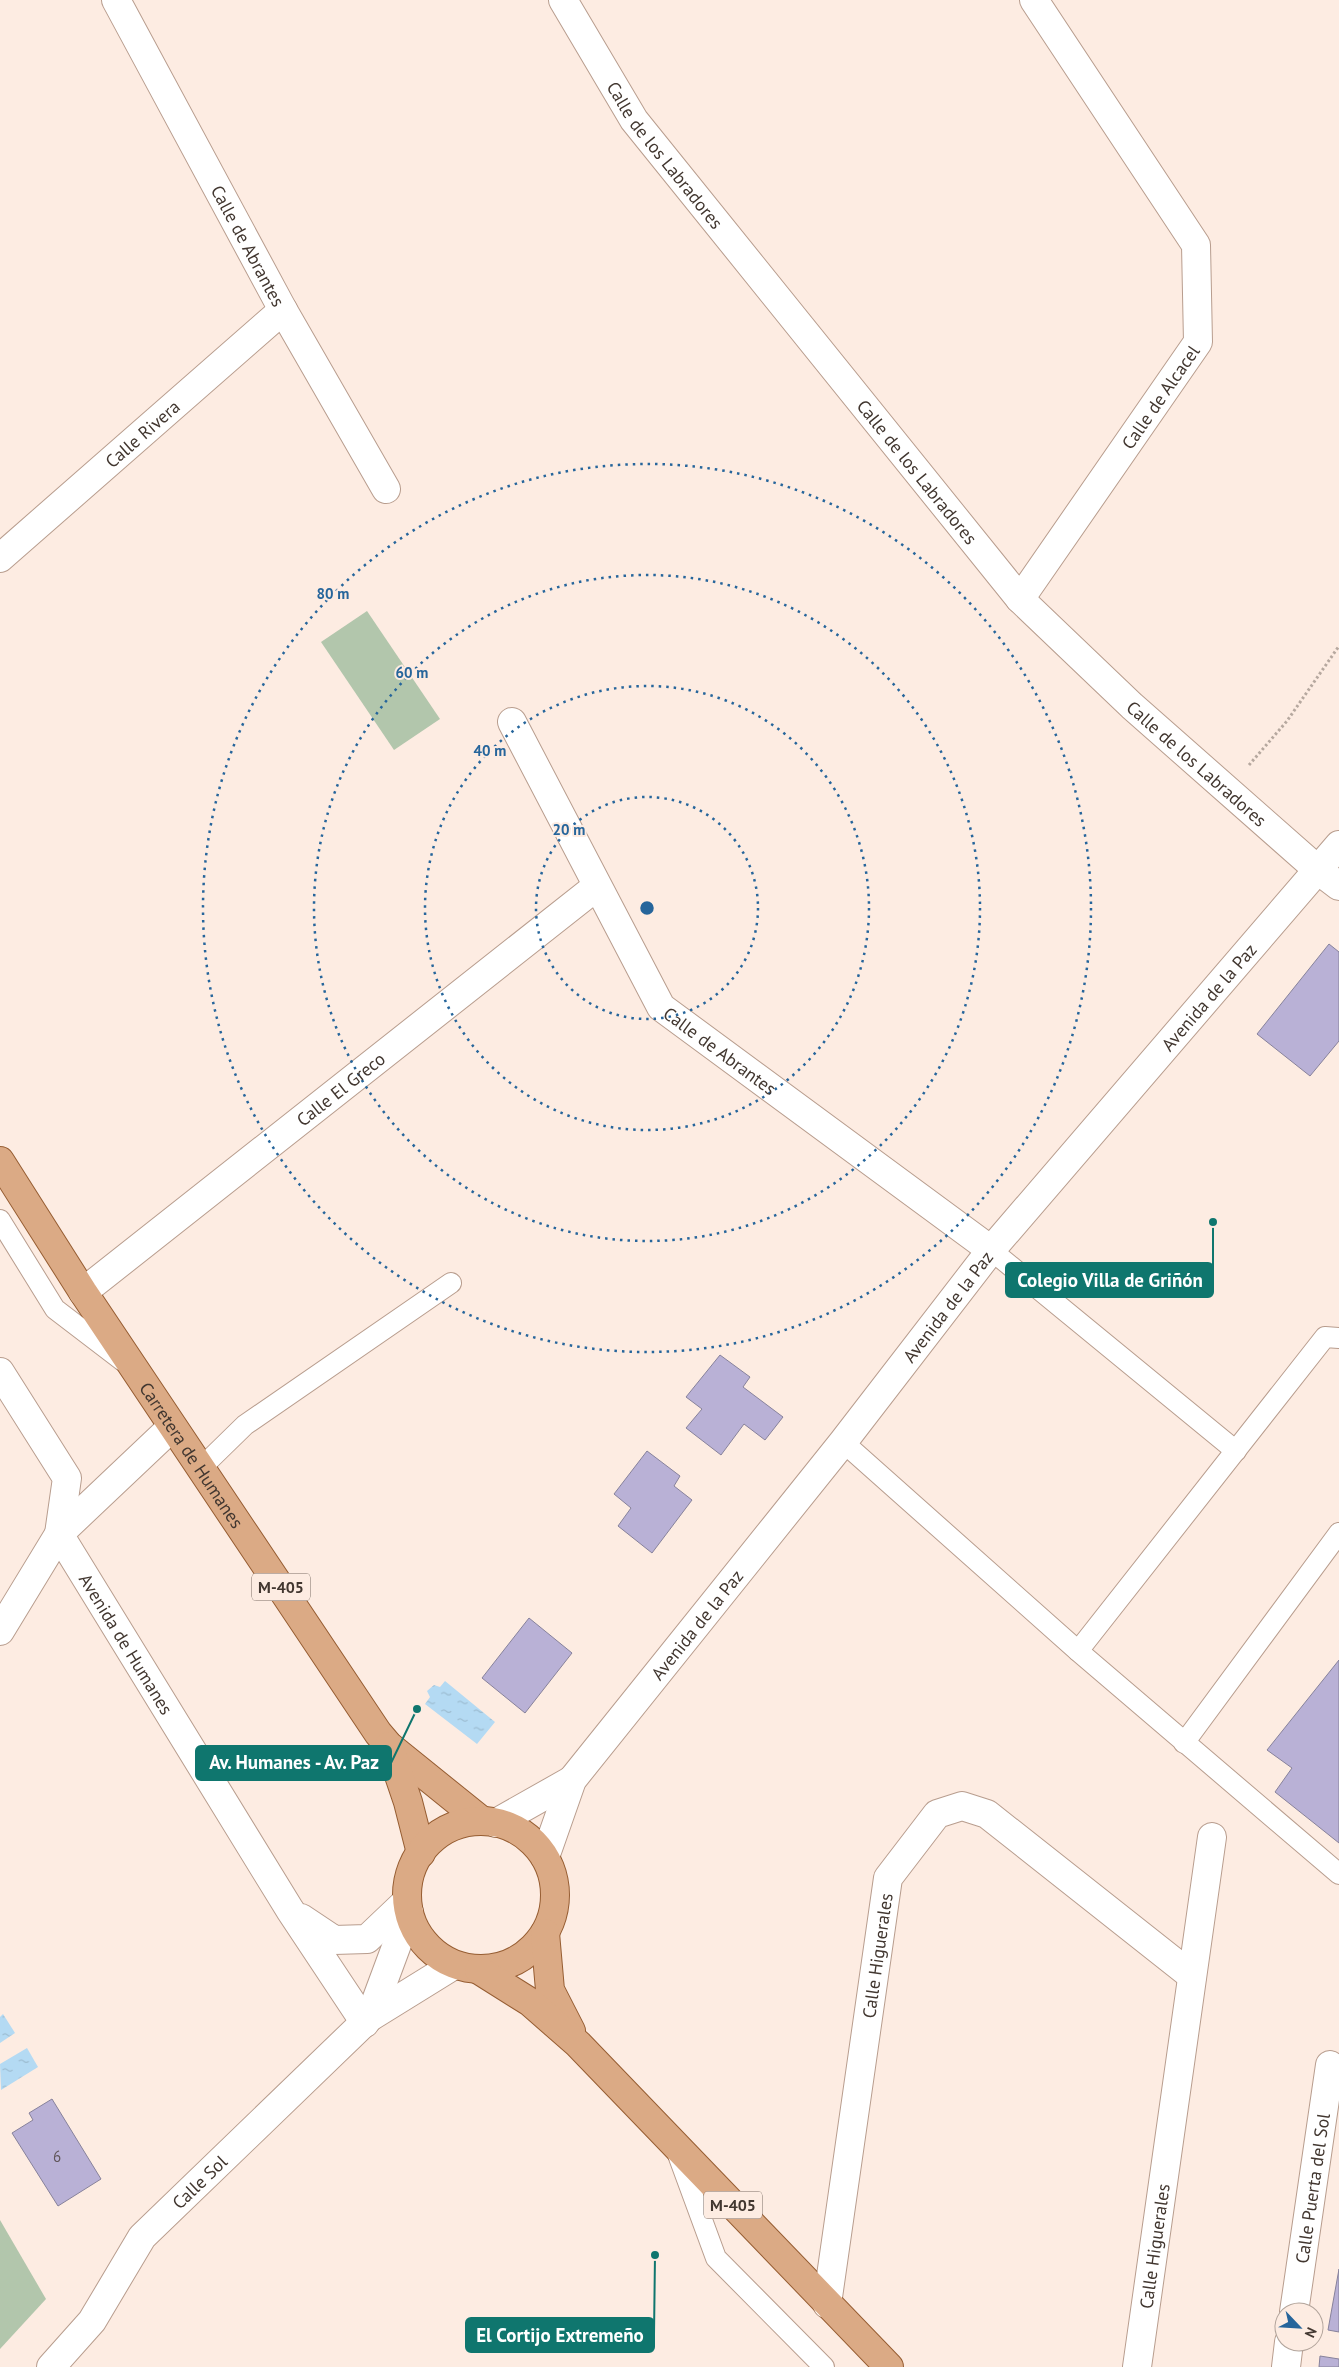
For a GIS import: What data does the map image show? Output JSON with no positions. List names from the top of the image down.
{
  "streets": {
    "main road": ["Carretera de Humanes", "M-405"],
    "street": [
      "Calle de los Labradores",
      "Calle de Abrantes",
      "Calle de Alcacel",
      "Calle Rivera",
      "Avenida de la Paz",
      "Calle El Greco",
      "Avenida de Humanes",
      "Calle Higuerales",
      "Calle Sol",
      "Calle Puerta del Sol"
    ]
  },
  "crossings": [
    ["Calle de los Labradores", "Calle de Alcacel"],
    ["Calle de los Labradores", "Avenida de la Paz"],
    ["Calle de Abrantes", "Calle Rivera"],
    ["Calle de Abrantes", "Avenida de la Paz"],
    ["Calle de Abrantes", "Calle El Greco"],
    ["Avenida de la Paz", "Carretera de Humanes"],
    ["Avenida de la Paz", "M-405"],
    ["Avenida de la Paz", "Avenida de Humanes"],
    ["Avenida de la Paz", "Calle Sol"],
    ["Calle El Greco", "Carretera de Humanes"],
    ["Carretera de Humanes", "M-405"],
    ["Carretera de Humanes", "Avenida de Humanes"],
    ["Carretera de Humanes", "Calle Sol"],
    ["M-405", "Avenida de Humanes"],
    ["M-405", "Calle Higuerales"],
    ["M-405", "Calle Sol"],
    ["Avenida de Humanes", "Calle Sol"]
  ],
  "places": ["Colegio Villa de Griñón", "Av. Humanes - Av. Paz", "El Cortijo Extremeño"],
  "house_numbers": ["6"],
  "north": "bottom right",
  "rings": [
    "80 m",
    "60 m",
    "40 m",
    "20 m"
  ]
}
